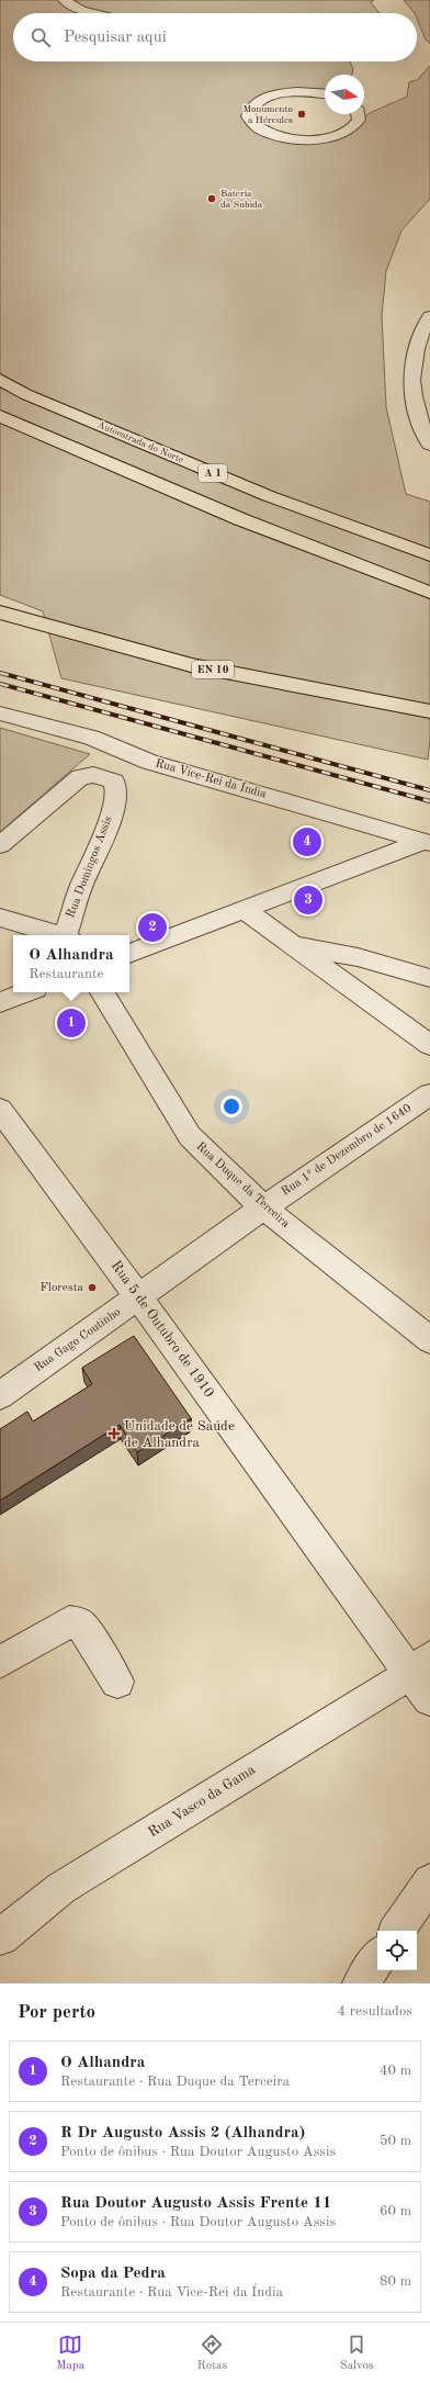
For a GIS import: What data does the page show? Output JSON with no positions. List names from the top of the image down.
{
  "streets": {
    "main road": ["Autoestrada do Norte", "A 1", "EN 10"],
    "street": [
      "Rua Vice-Rei da Índia",
      "Rua Domingos Assis",
      "Rua 1º de Dezembro de 1640",
      "Rua Duque da Terceira",
      "Rua 5 de Outubro de 1910",
      "Rua Gago Coutinho",
      "Rua Vasco da Gama"
    ]
  },
  "crossings": [
    ["Rua 1º de Dezembro de 1640", "Rua Duque da Terceira"],
    ["Rua 1º de Dezembro de 1640", "Rua Gago Coutinho"],
    ["Rua Duque da Terceira", "Rua Gago Coutinho"],
    ["Rua 5 de Outubro de 1910", "Rua Gago Coutinho"],
    ["Rua 5 de Outubro de 1910", "Rua Vasco da Gama"]
  ],
  "places": {
    "other": ["Monumento a Hércules", "Bateria da Subida", "Floresta"],
    "health": ["Unidade de Saúde de Alhandra"]
  },
  "north": "right",
  "page": {
    "search": "Pesquisar aqui",
    "pins": [
      "4",
      "3",
      "2",
      "1"
    ],
    "popup": ["O Alhandra", "Restaurante"],
    "heading": ["Por perto", "4 resultados"],
    "list": [
      {
        "mark": "1",
        "name": "O Alhandra",
        "note": "Restaurante · Rua Duque da Terceira",
        "value": "40 m"
      },
      {
        "mark": "2",
        "name": "R Dr Augusto Assis 2 (Alhandra)",
        "note": "Ponto de ônibus · Rua Doutor Augusto Assis",
        "value": "50 m"
      },
      {
        "mark": "3",
        "name": "Rua Doutor Augusto Assis Frente 11",
        "note": "Ponto de ônibus · Rua Doutor Augusto Assis",
        "value": "60 m"
      },
      {
        "mark": "4",
        "name": "Sopa da Pedra",
        "note": "Restaurante · Rua Vice-Rei da Índia",
        "value": "80 m"
      }
    ],
    "nav": ["Mapa", "Rotas", "Salvos"]
  }
}
